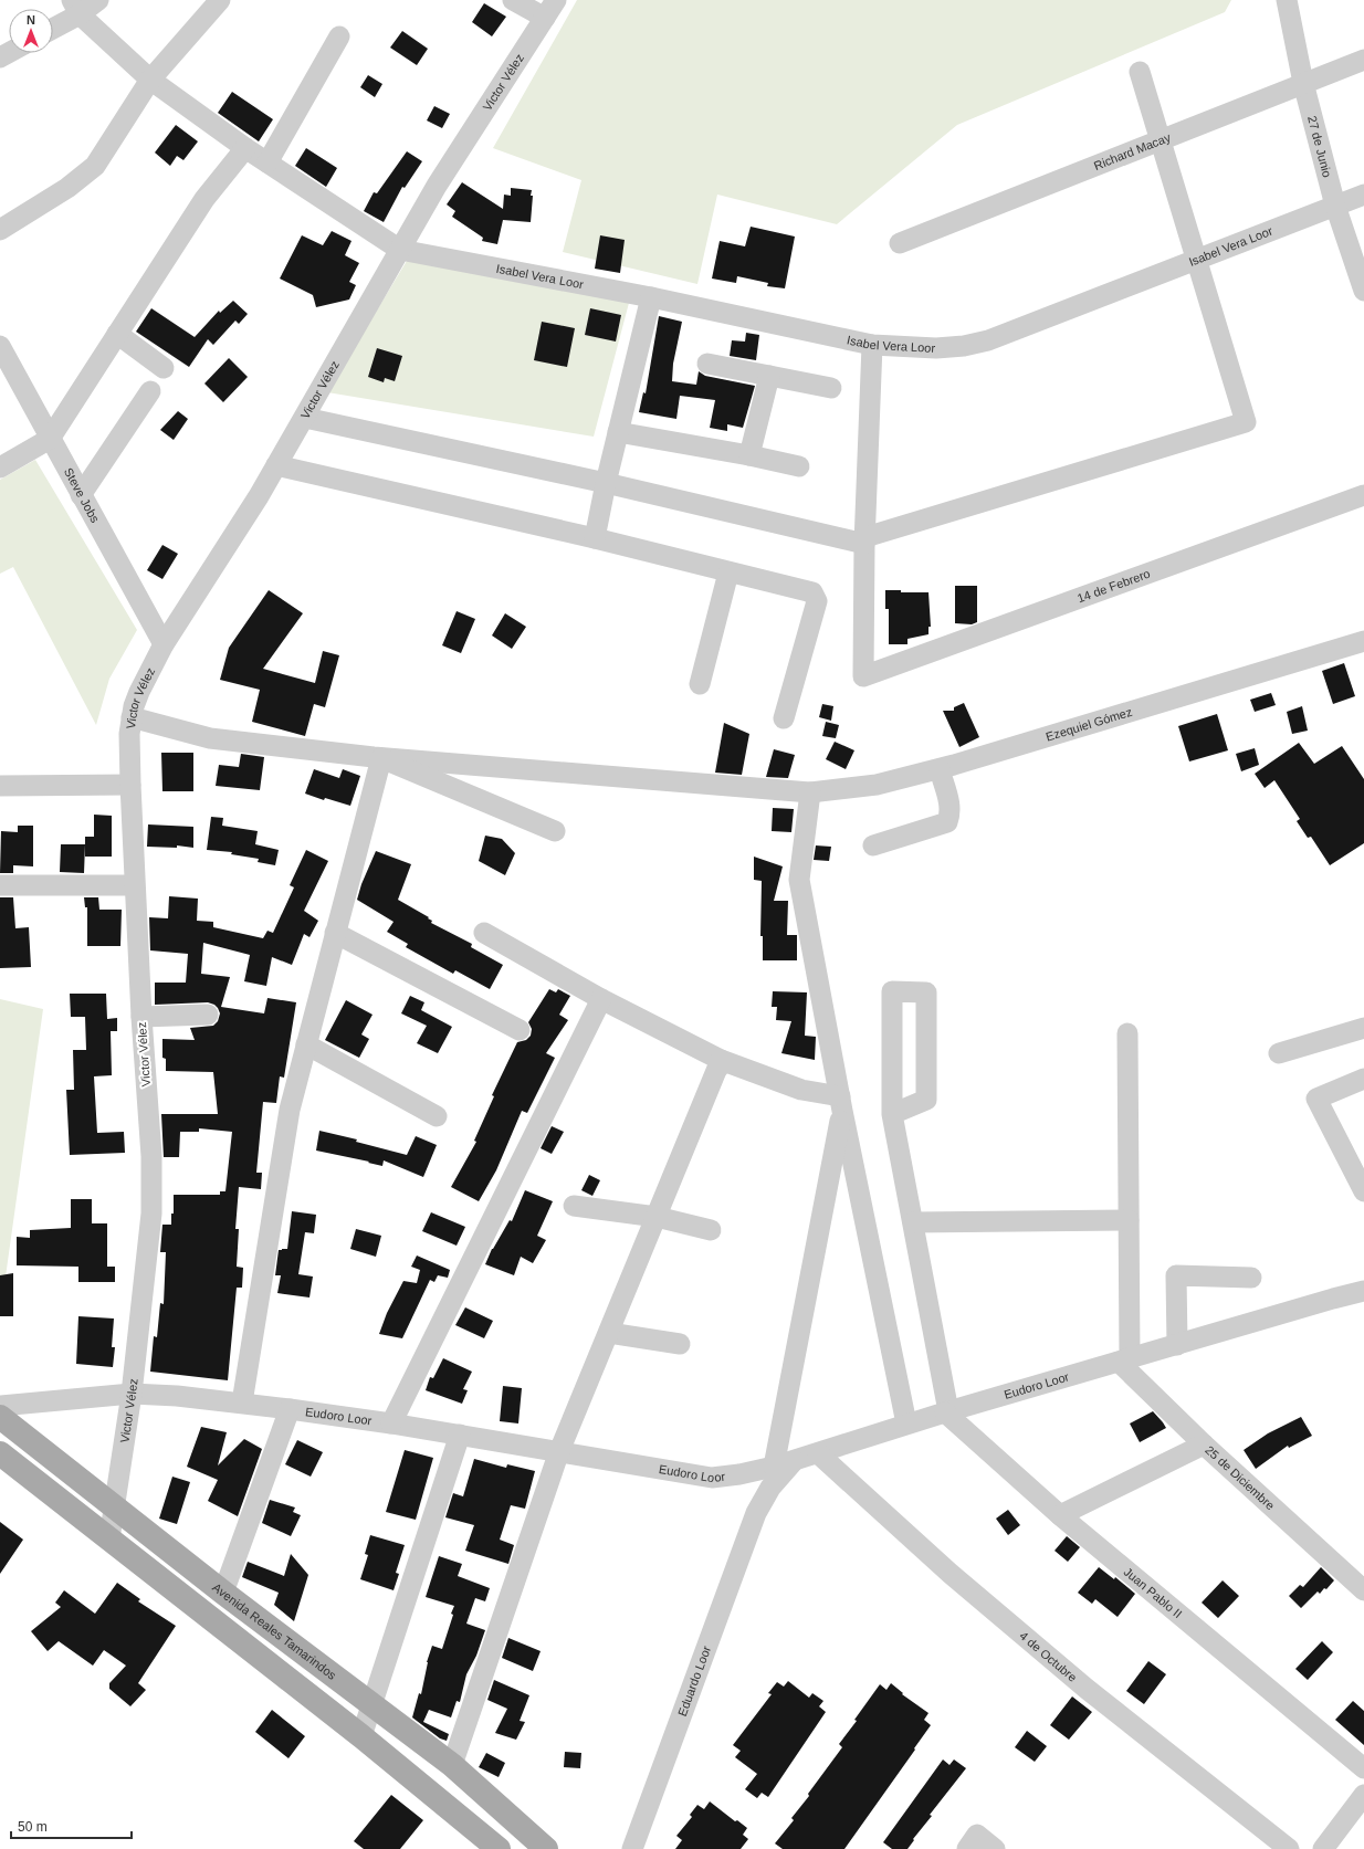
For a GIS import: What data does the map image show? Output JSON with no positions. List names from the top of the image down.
{
  "streets": {
    "main road": ["Avenida Reales Tamarindos"],
    "street": [
      "Victor Vélez",
      "27 de Junio",
      "Richard Macay",
      "Isabel Vera Loor",
      "Steve Jobs",
      "14 de Febrero",
      "Ezequiel Gómez",
      "Eudoro Loor",
      "25 de Diciembre",
      "Juan Pablo II",
      "4 de Octubre",
      "Eduardo Loor"
    ]
  },
  "crossings": [
    ["Victor Vélez", "Isabel Vera Loor"],
    ["Victor Vélez", "Steve Jobs"],
    ["Victor Vélez", "Eudoro Loor"],
    ["Victor Vélez", "Avenida Reales Tamarindos"],
    ["27 de Junio", "Richard Macay"],
    ["27 de Junio", "Isabel Vera Loor"],
    ["Eudoro Loor", "25 de Diciembre"],
    ["Eudoro Loor", "Juan Pablo II"],
    ["Eudoro Loor", "4 de Octubre"],
    ["Eudoro Loor", "Eduardo Loor"]
  ],
  "scale_bar": "50 m",
  "north": "top"
}
